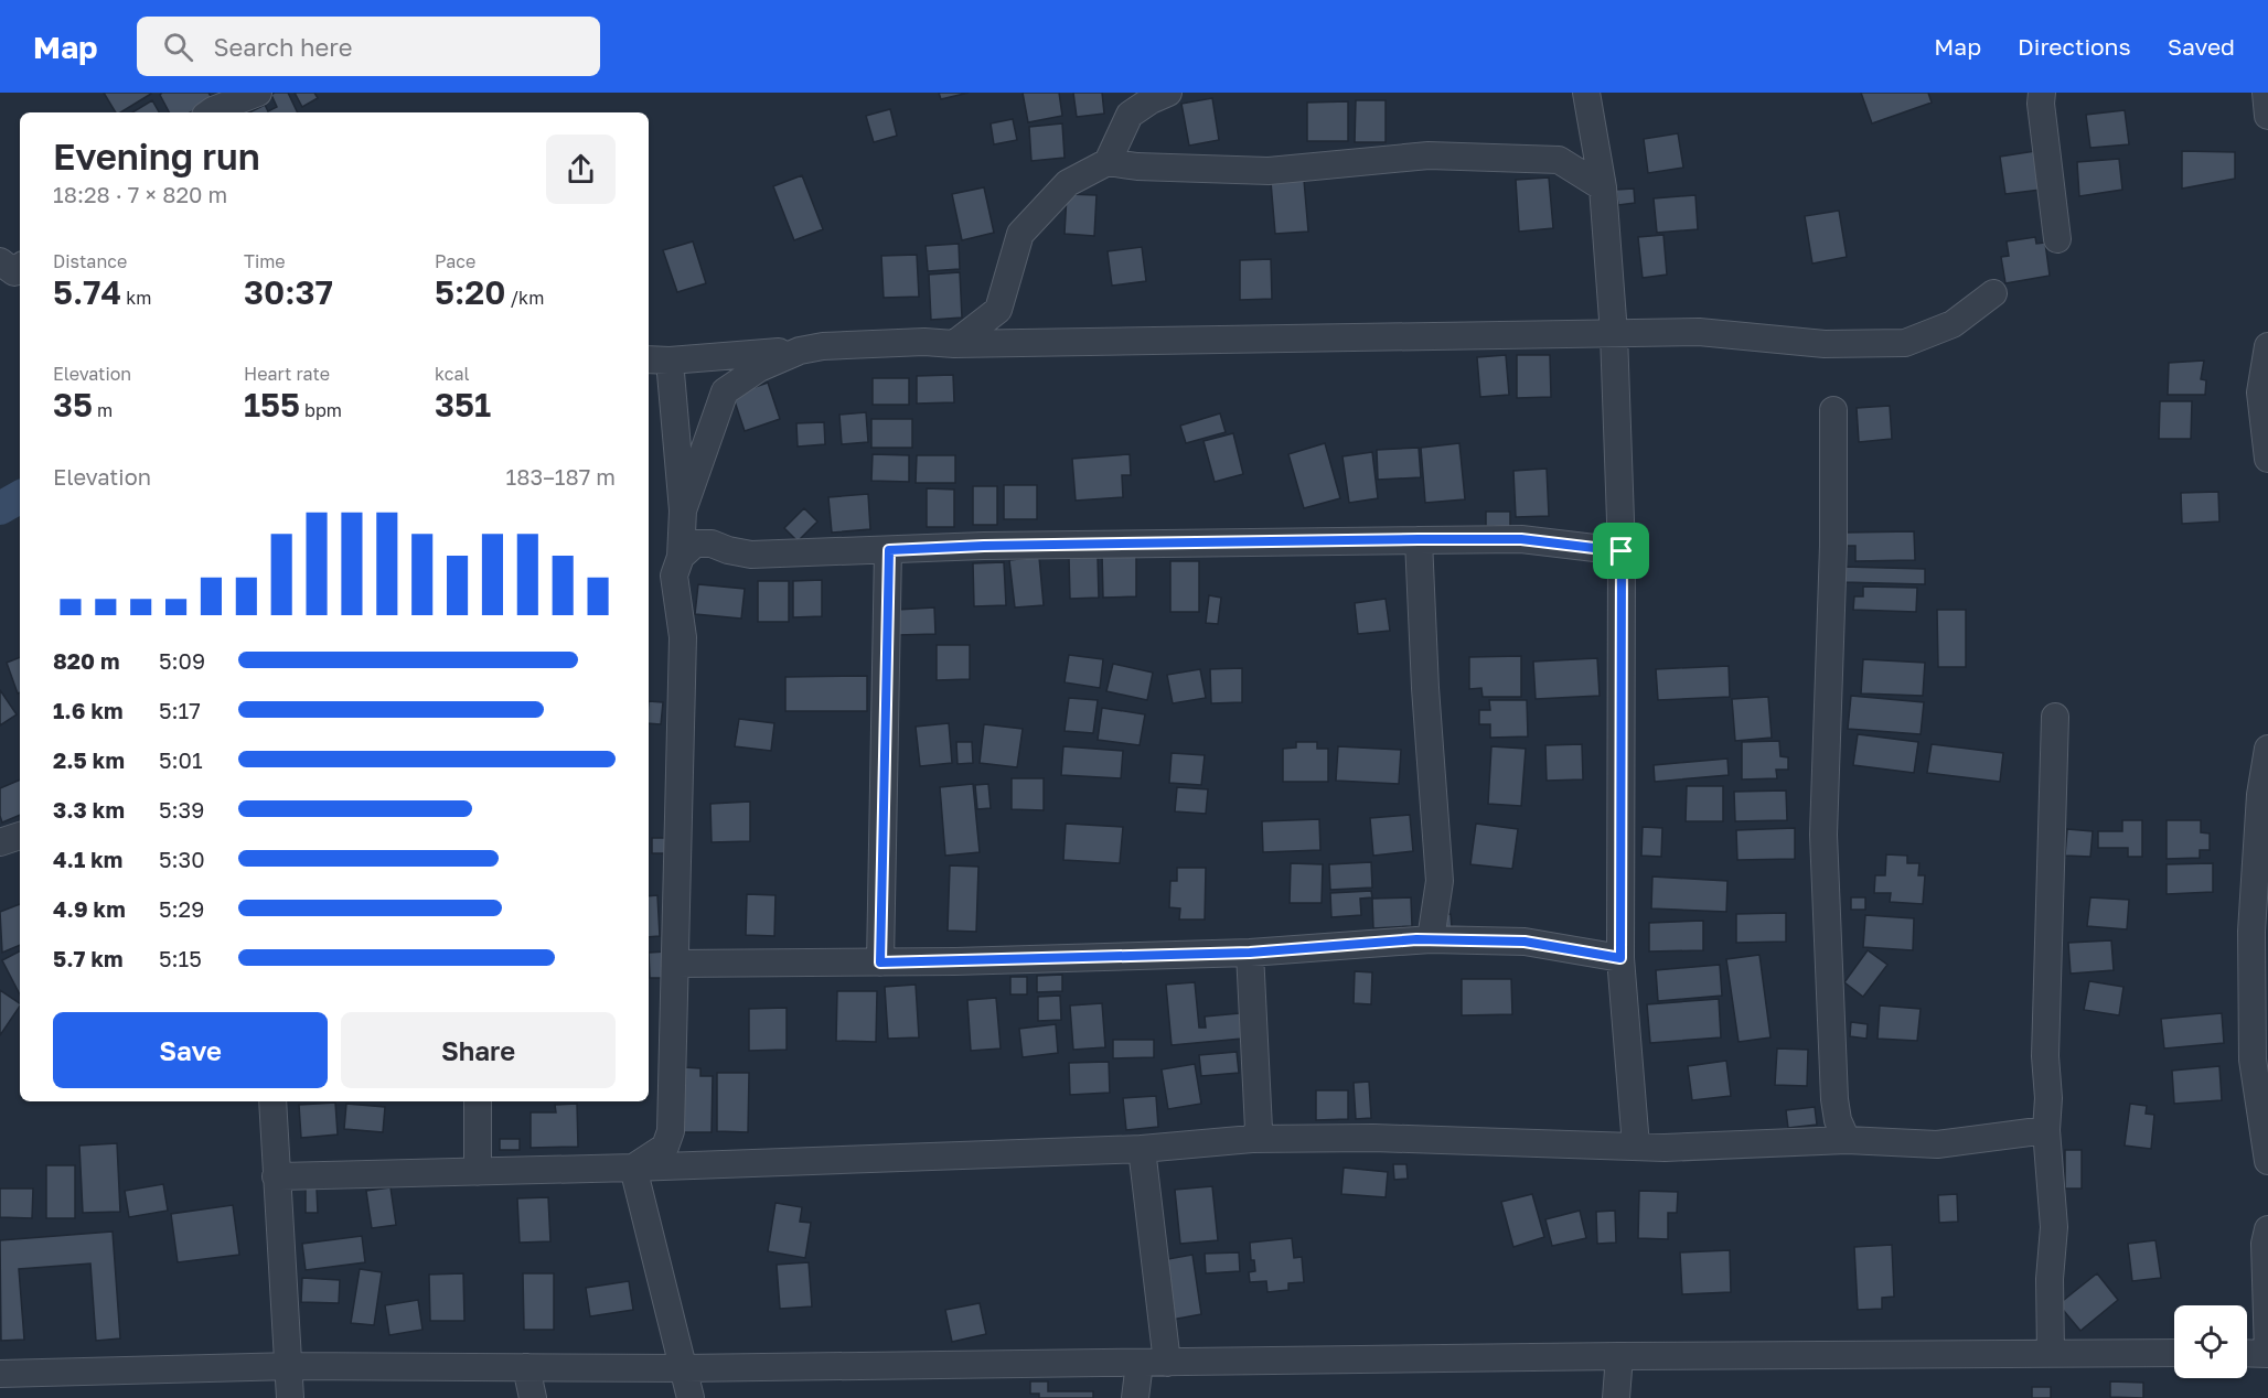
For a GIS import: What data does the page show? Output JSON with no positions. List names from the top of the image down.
{
  "page": {
    "header": "Map",
    "search": "Search here",
    "nav": ["Map", "Directions", "Saved"],
    "heading": ["Evening run", "18:28 · 7 × 820 m"],
    "stats": [
      ["Distance", "5.74 km"],
      ["Time", "30:37"],
      ["Pace", "5:20 /km"],
      ["Elevation", "35 m"],
      ["Heart rate", "155 bpm"],
      ["kcal", "351"]
    ],
    "chart": ["Elevation", "183–187 m"],
    "list": [
      {
        "name": "820 m",
        "note": "5:09"
      },
      {
        "name": "1.6 km",
        "note": "5:17"
      },
      {
        "name": "2.5 km",
        "note": "5:01"
      },
      {
        "name": "3.3 km",
        "note": "5:39"
      },
      {
        "name": "4.1 km",
        "note": "5:30"
      },
      {
        "name": "4.9 km",
        "note": "5:29"
      },
      {
        "name": "5.7 km",
        "note": "5:15"
      }
    ],
    "buttons": ["Save", "Share"]
  }
}
